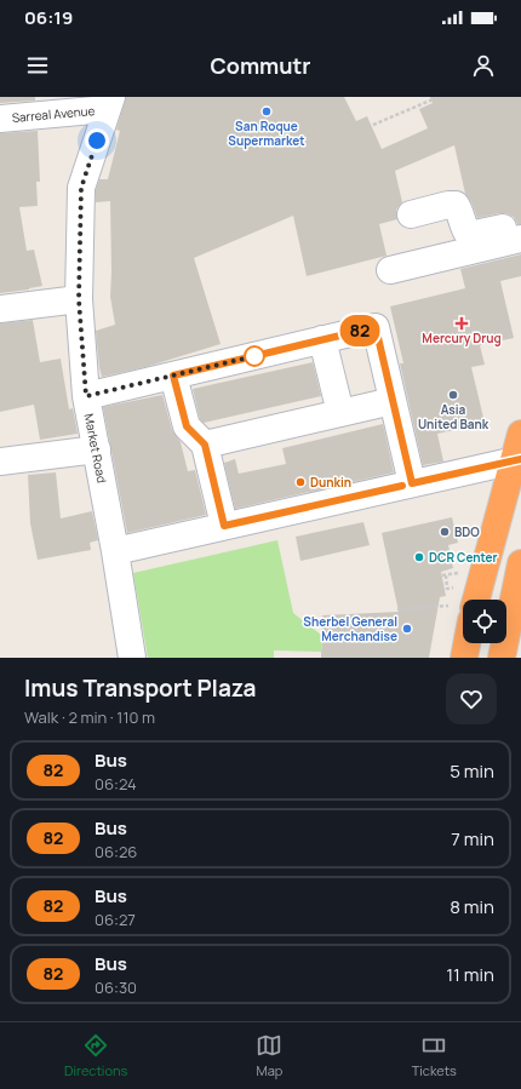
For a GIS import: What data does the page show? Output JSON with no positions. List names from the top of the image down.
{
  "streets": {
    "street": ["Sarreal Avenue", "Market Road"]
  },
  "crossings": [
    ["Sarreal Avenue", "Market Road"]
  ],
  "places": {
    "other": [
      "San Roque Supermarket",
      "Asia United Bank",
      "Dunkin",
      "BDO",
      "DCR Center",
      "Sherbel General Merchandise"
    ],
    "health": ["Mercury Drug"]
  },
  "lines": ["bus line 82"],
  "page": {
    "status": "06:19",
    "header": "Commutr",
    "on_map": "82",
    "heading": ["Imus Transport Plaza", "Walk · 2 min · 110 m"],
    "list": [
      {
        "mark": "82",
        "name": "Bus",
        "note": "06:24",
        "value": "5 min"
      },
      {
        "mark": "82",
        "name": "Bus",
        "note": "06:26",
        "value": "7 min"
      },
      {
        "mark": "82",
        "name": "Bus",
        "note": "06:27",
        "value": "8 min"
      },
      {
        "mark": "82",
        "name": "Bus",
        "note": "06:30",
        "value": "11 min"
      }
    ],
    "tabs": ["Directions", "Map", "Tickets"]
  }
}
